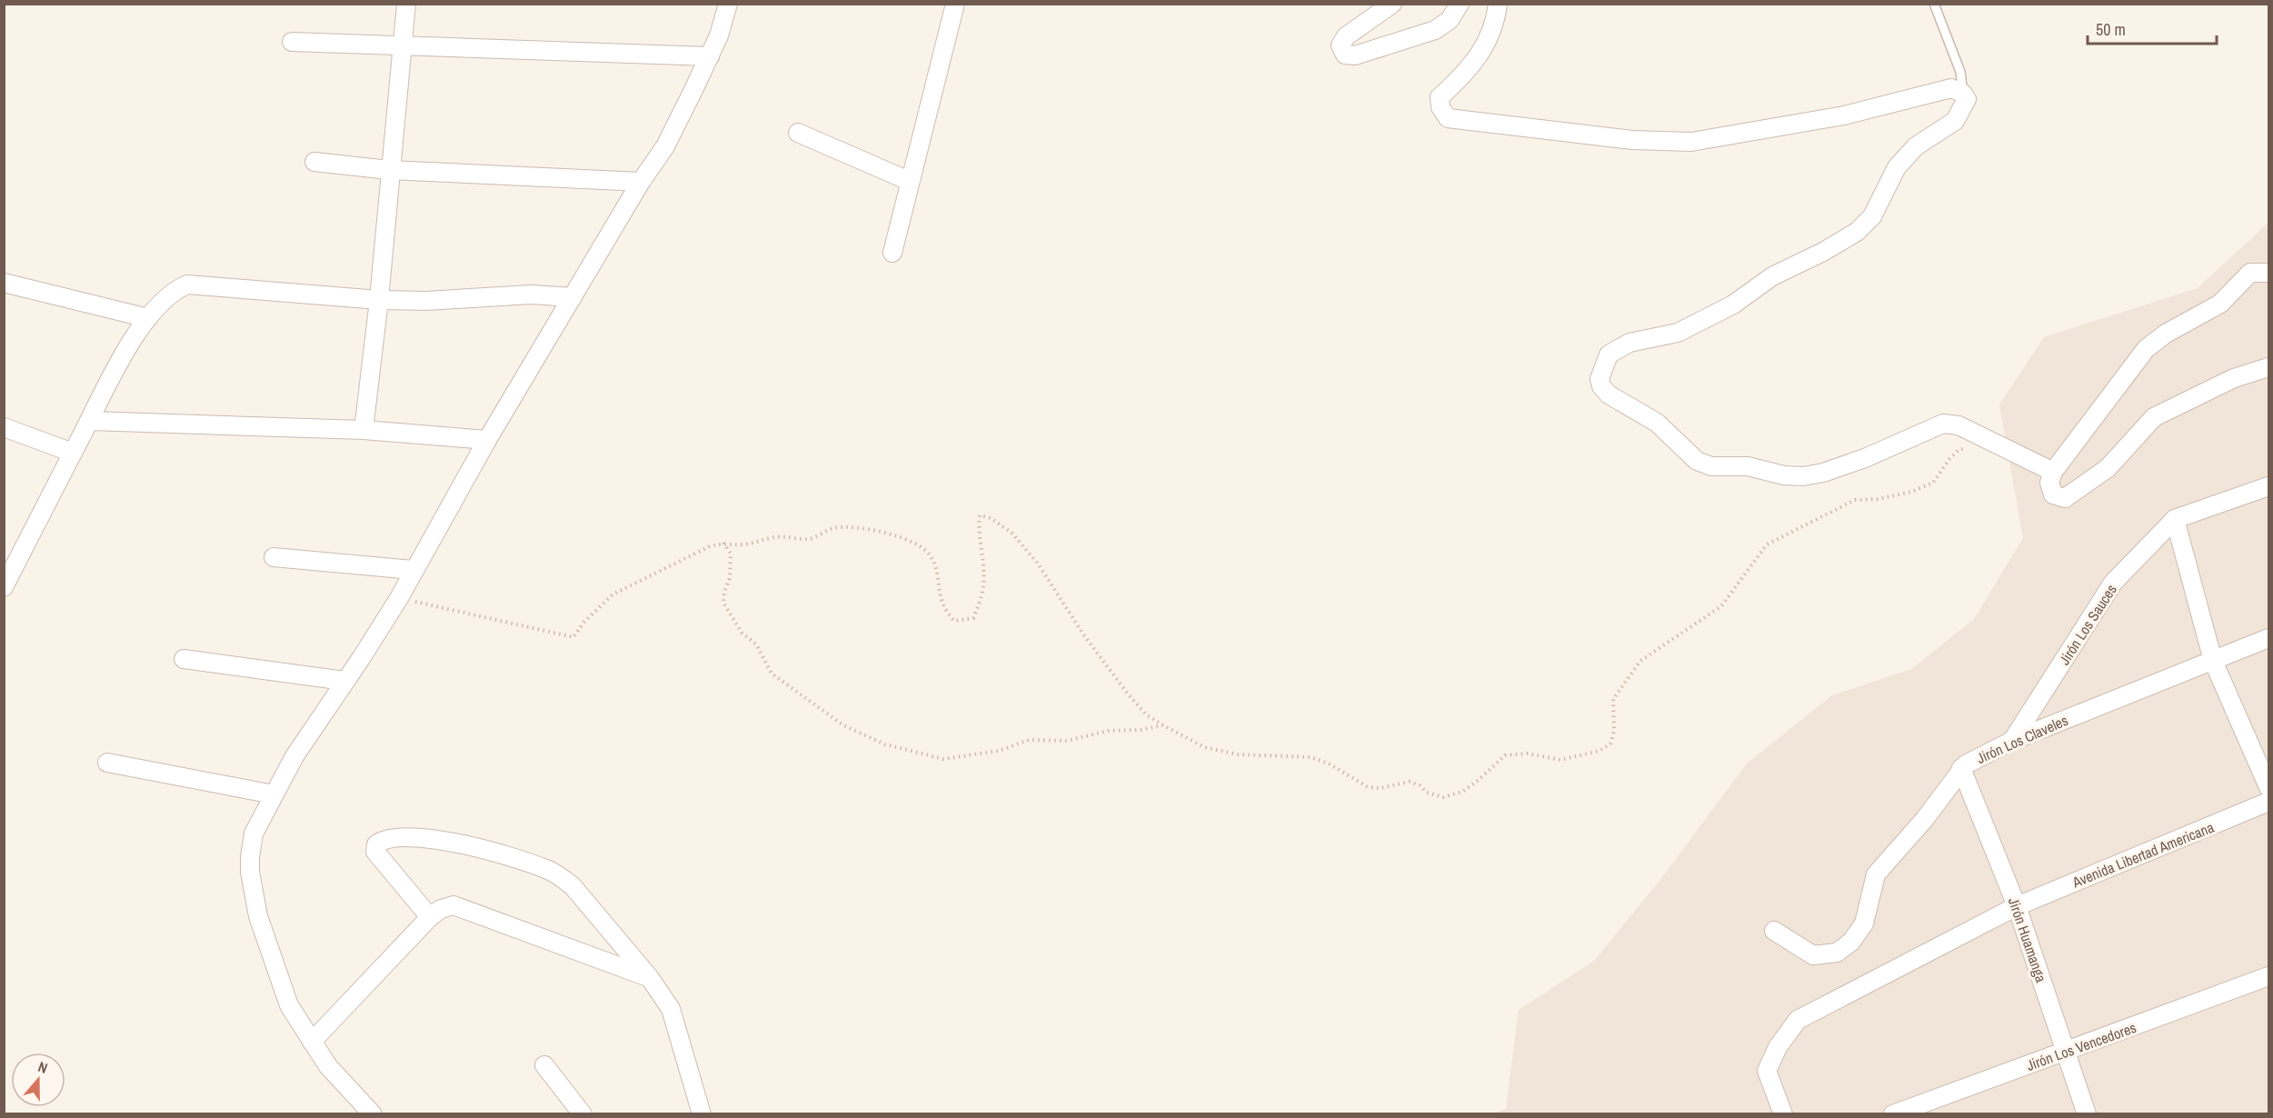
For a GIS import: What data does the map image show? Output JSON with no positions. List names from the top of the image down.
{
  "streets": {
    "street": [
      "Jirón Los Sauces",
      "Jirón Los Claveles",
      "Avenida Libertad Americana",
      "Jirón Huamanga",
      "Jirón Los Vencedores"
    ]
  },
  "crossings": [
    ["Jirón Los Sauces", "Jirón Los Claveles"],
    ["Jirón Los Claveles", "Jirón Huamanga"],
    ["Avenida Libertad Americana", "Jirón Huamanga"],
    ["Jirón Huamanga", "Jirón Los Vencedores"]
  ],
  "scale_bar": "50 m",
  "north": "top"
}
